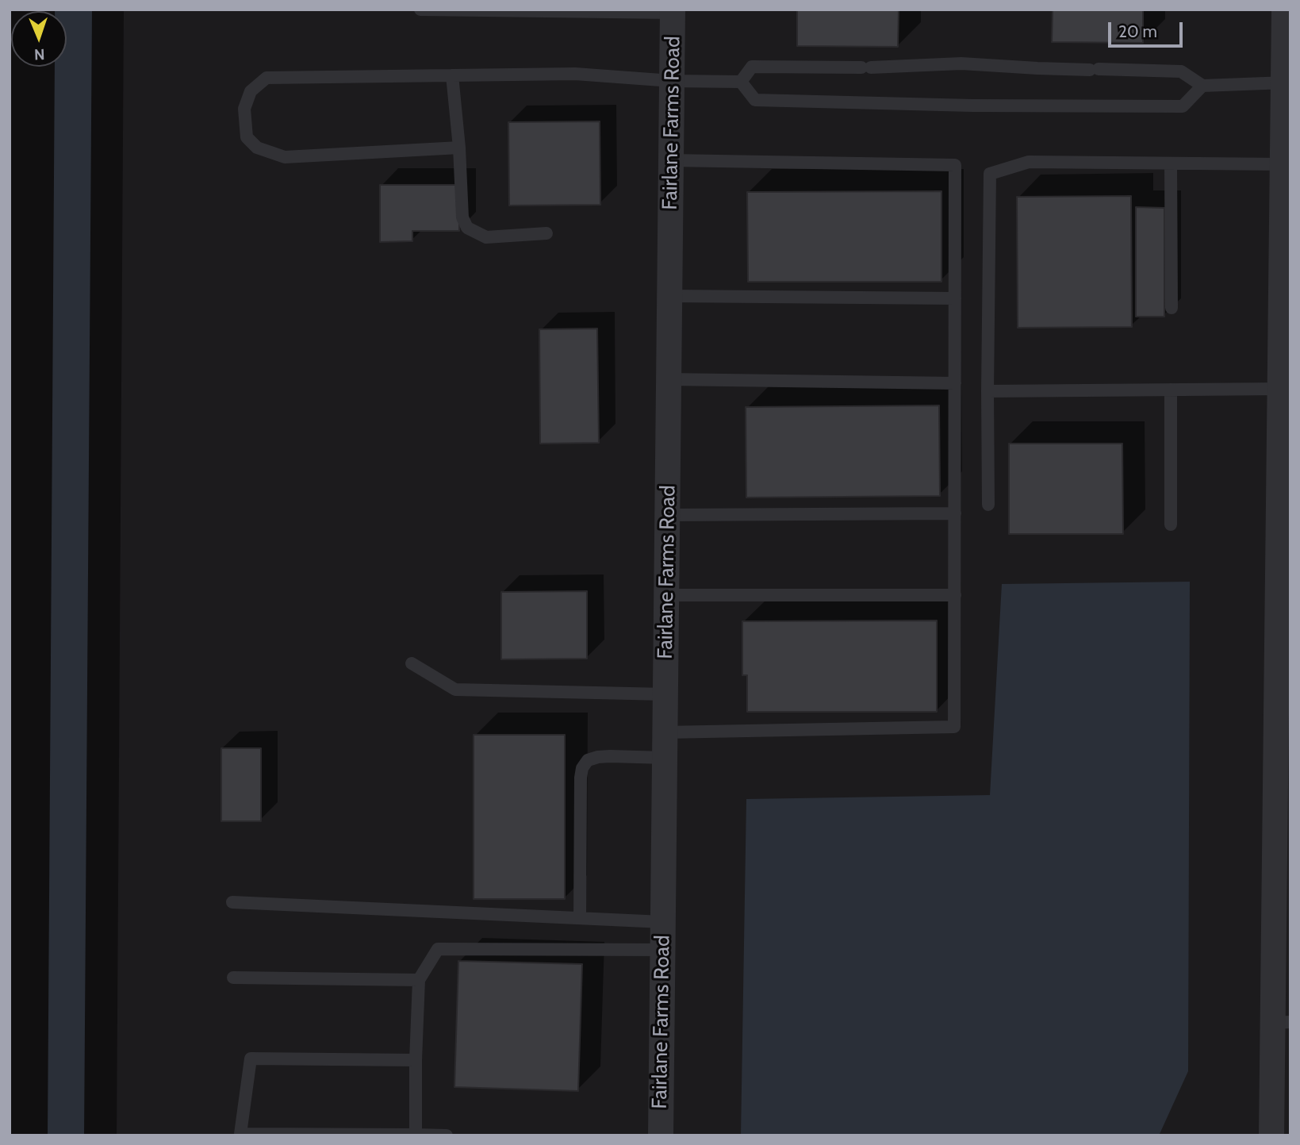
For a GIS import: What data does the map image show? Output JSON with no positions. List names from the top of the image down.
{
  "streets": {
    "street": ["Fairlane Farms Road"]
  },
  "scale_bar": "20 m",
  "north": "bottom"
}
